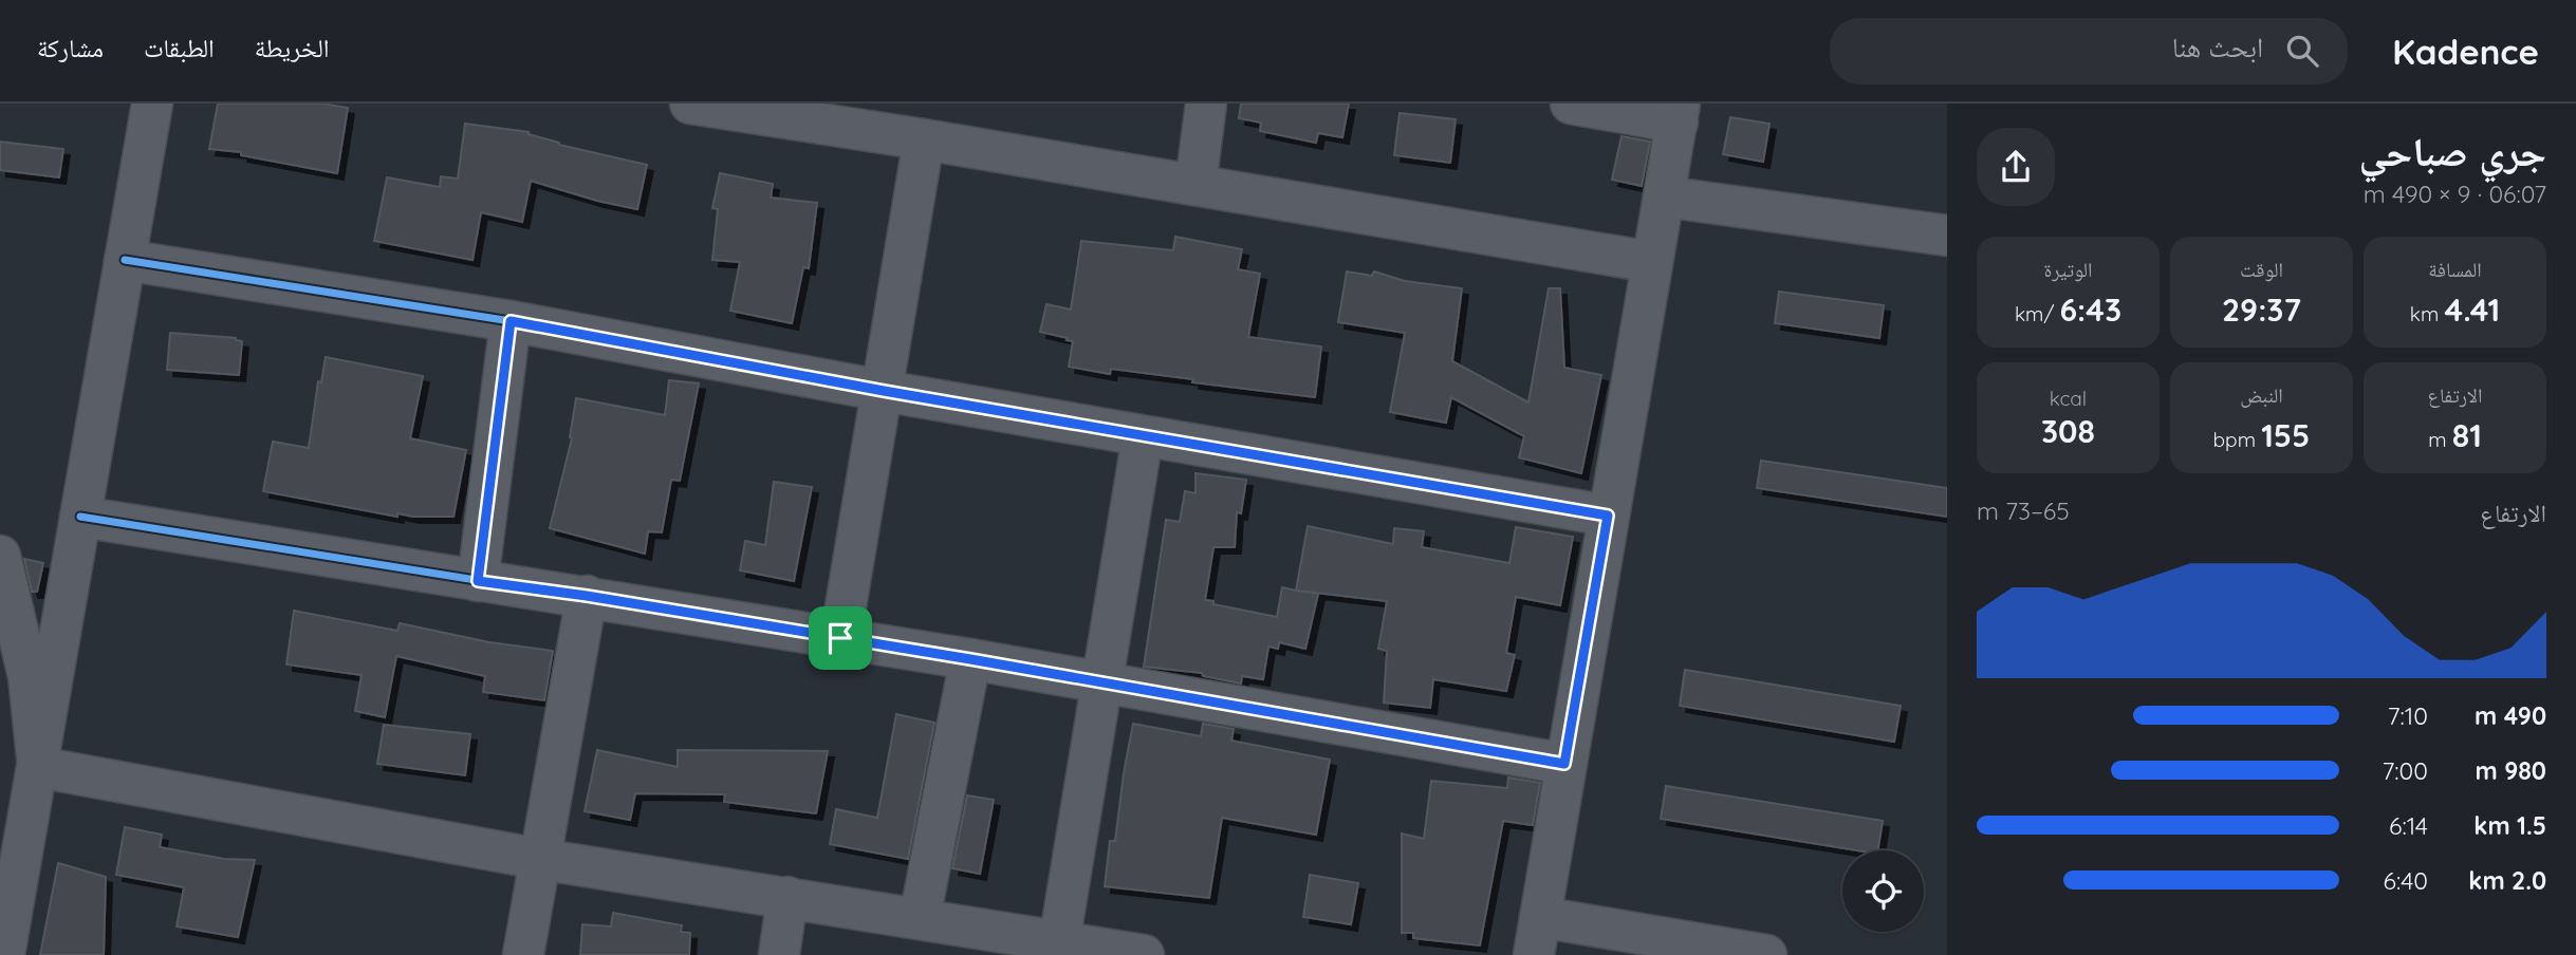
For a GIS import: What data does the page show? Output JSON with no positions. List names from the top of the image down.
{
  "page": {
    "header": "Kadence",
    "search": "ابحث هنا",
    "nav": ["الخريطة", "الطبقات", "مشاركة"],
    "heading": ["جري صباحي", "06:07 · 9 × 490 m"],
    "stats": [
      ["المسافة", "4.41 km"],
      ["الوقت", "29:37"],
      ["الوتيرة", "6:43 /km"],
      ["الارتفاع", "81 m"],
      ["النبض", "155 bpm"],
      ["kcal", "308"]
    ],
    "chart": ["الارتفاع", "65–73 m"],
    "list": [
      {
        "name": "490 m",
        "note": "7:10"
      },
      {
        "name": "980 m",
        "note": "7:00"
      },
      {
        "name": "1.5 km",
        "note": "6:14"
      },
      {
        "name": "2.0 km",
        "note": "6:40"
      }
    ]
  }
}
